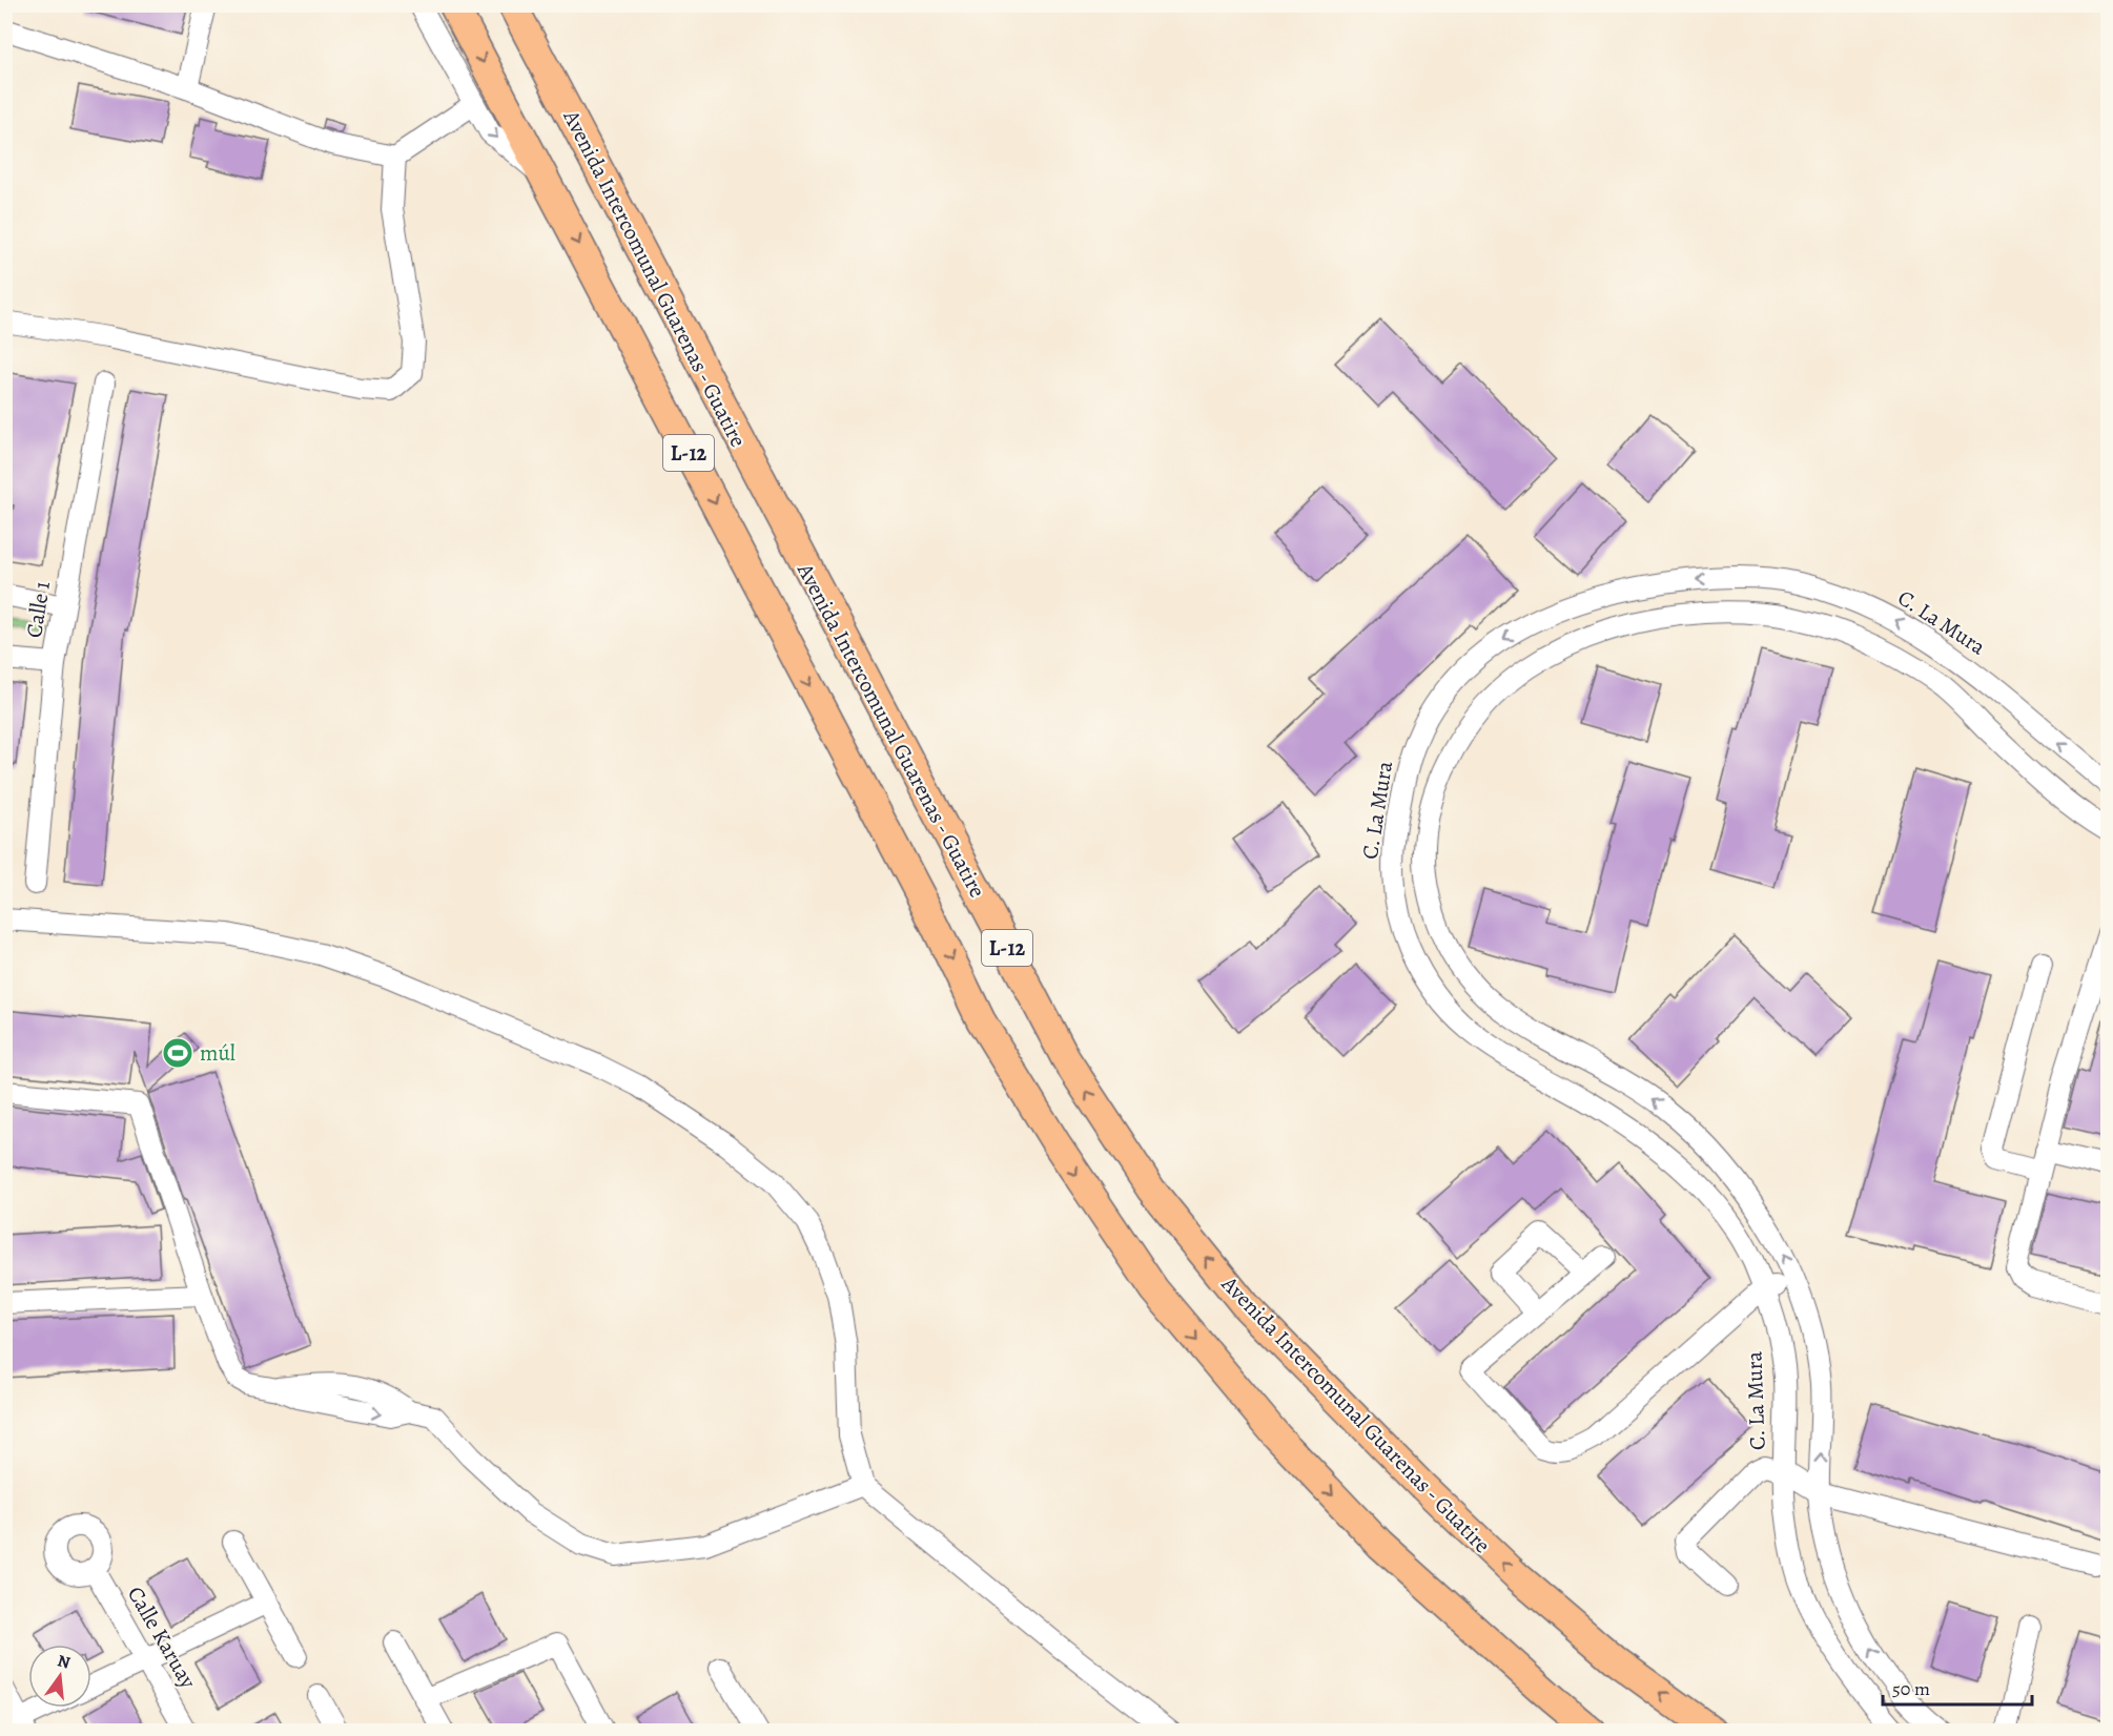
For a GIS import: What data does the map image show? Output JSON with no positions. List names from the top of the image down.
{
  "streets": {
    "highway": ["Avenida Intercomunal Guarenas - Guatire", "L-12"],
    "street": ["Calle 1", "C. La Mura", "Calle Karuay"]
  },
  "places": {
    "sports": ["múl"]
  },
  "scale_bar": "50 m",
  "north": "top"
}
